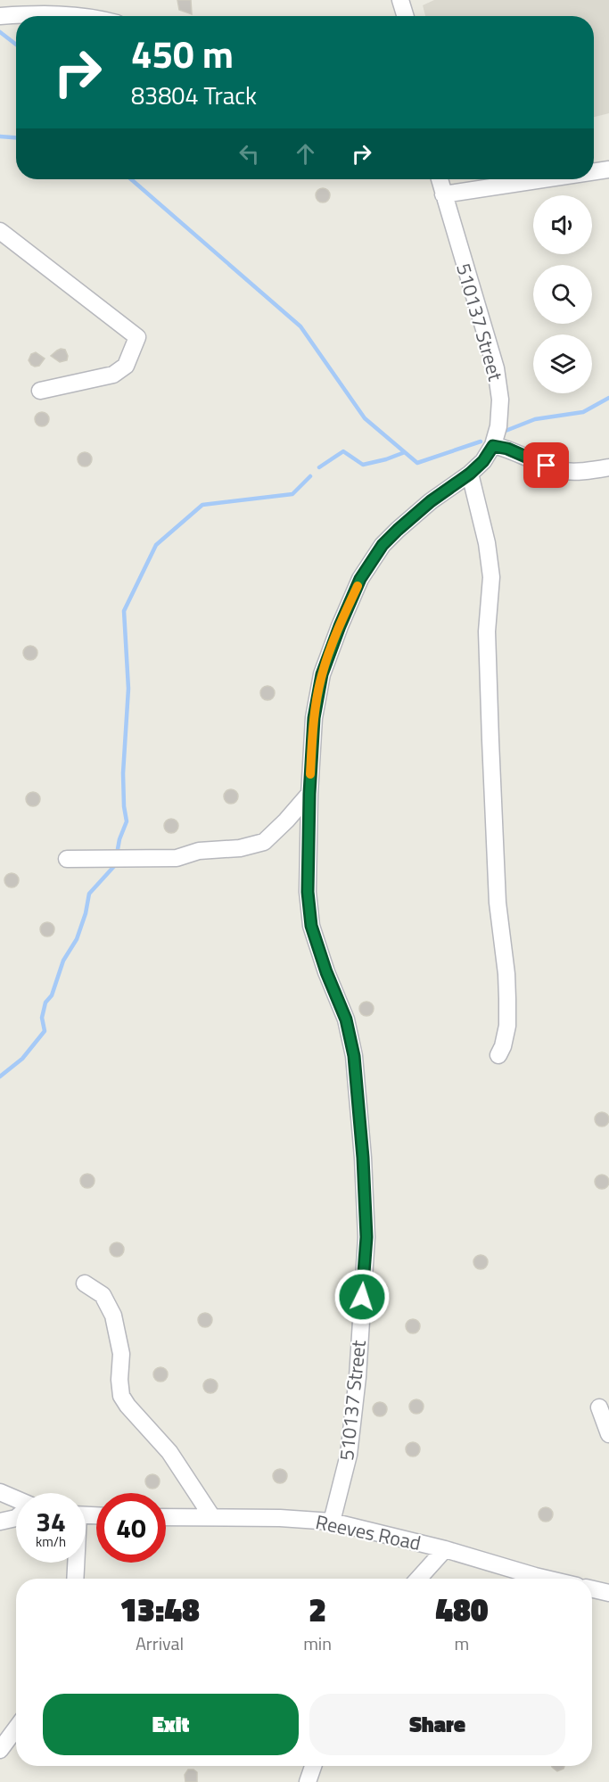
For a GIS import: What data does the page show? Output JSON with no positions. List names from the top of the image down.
{
  "streets": {
    "street": ["510137 Street", "Reeves Road"]
  },
  "crossings": [
    ["510137 Street", "Reeves Road"]
  ],
  "page": {
    "turn": ["450 m", "83804 Track"],
    "speed": "34 km/h",
    "limit": "40",
    "eta": [
      "13:48",
      "Arrival",
      "2",
      "min",
      "480",
      "m"
    ],
    "buttons": ["Exit", "Share"]
  }
}
